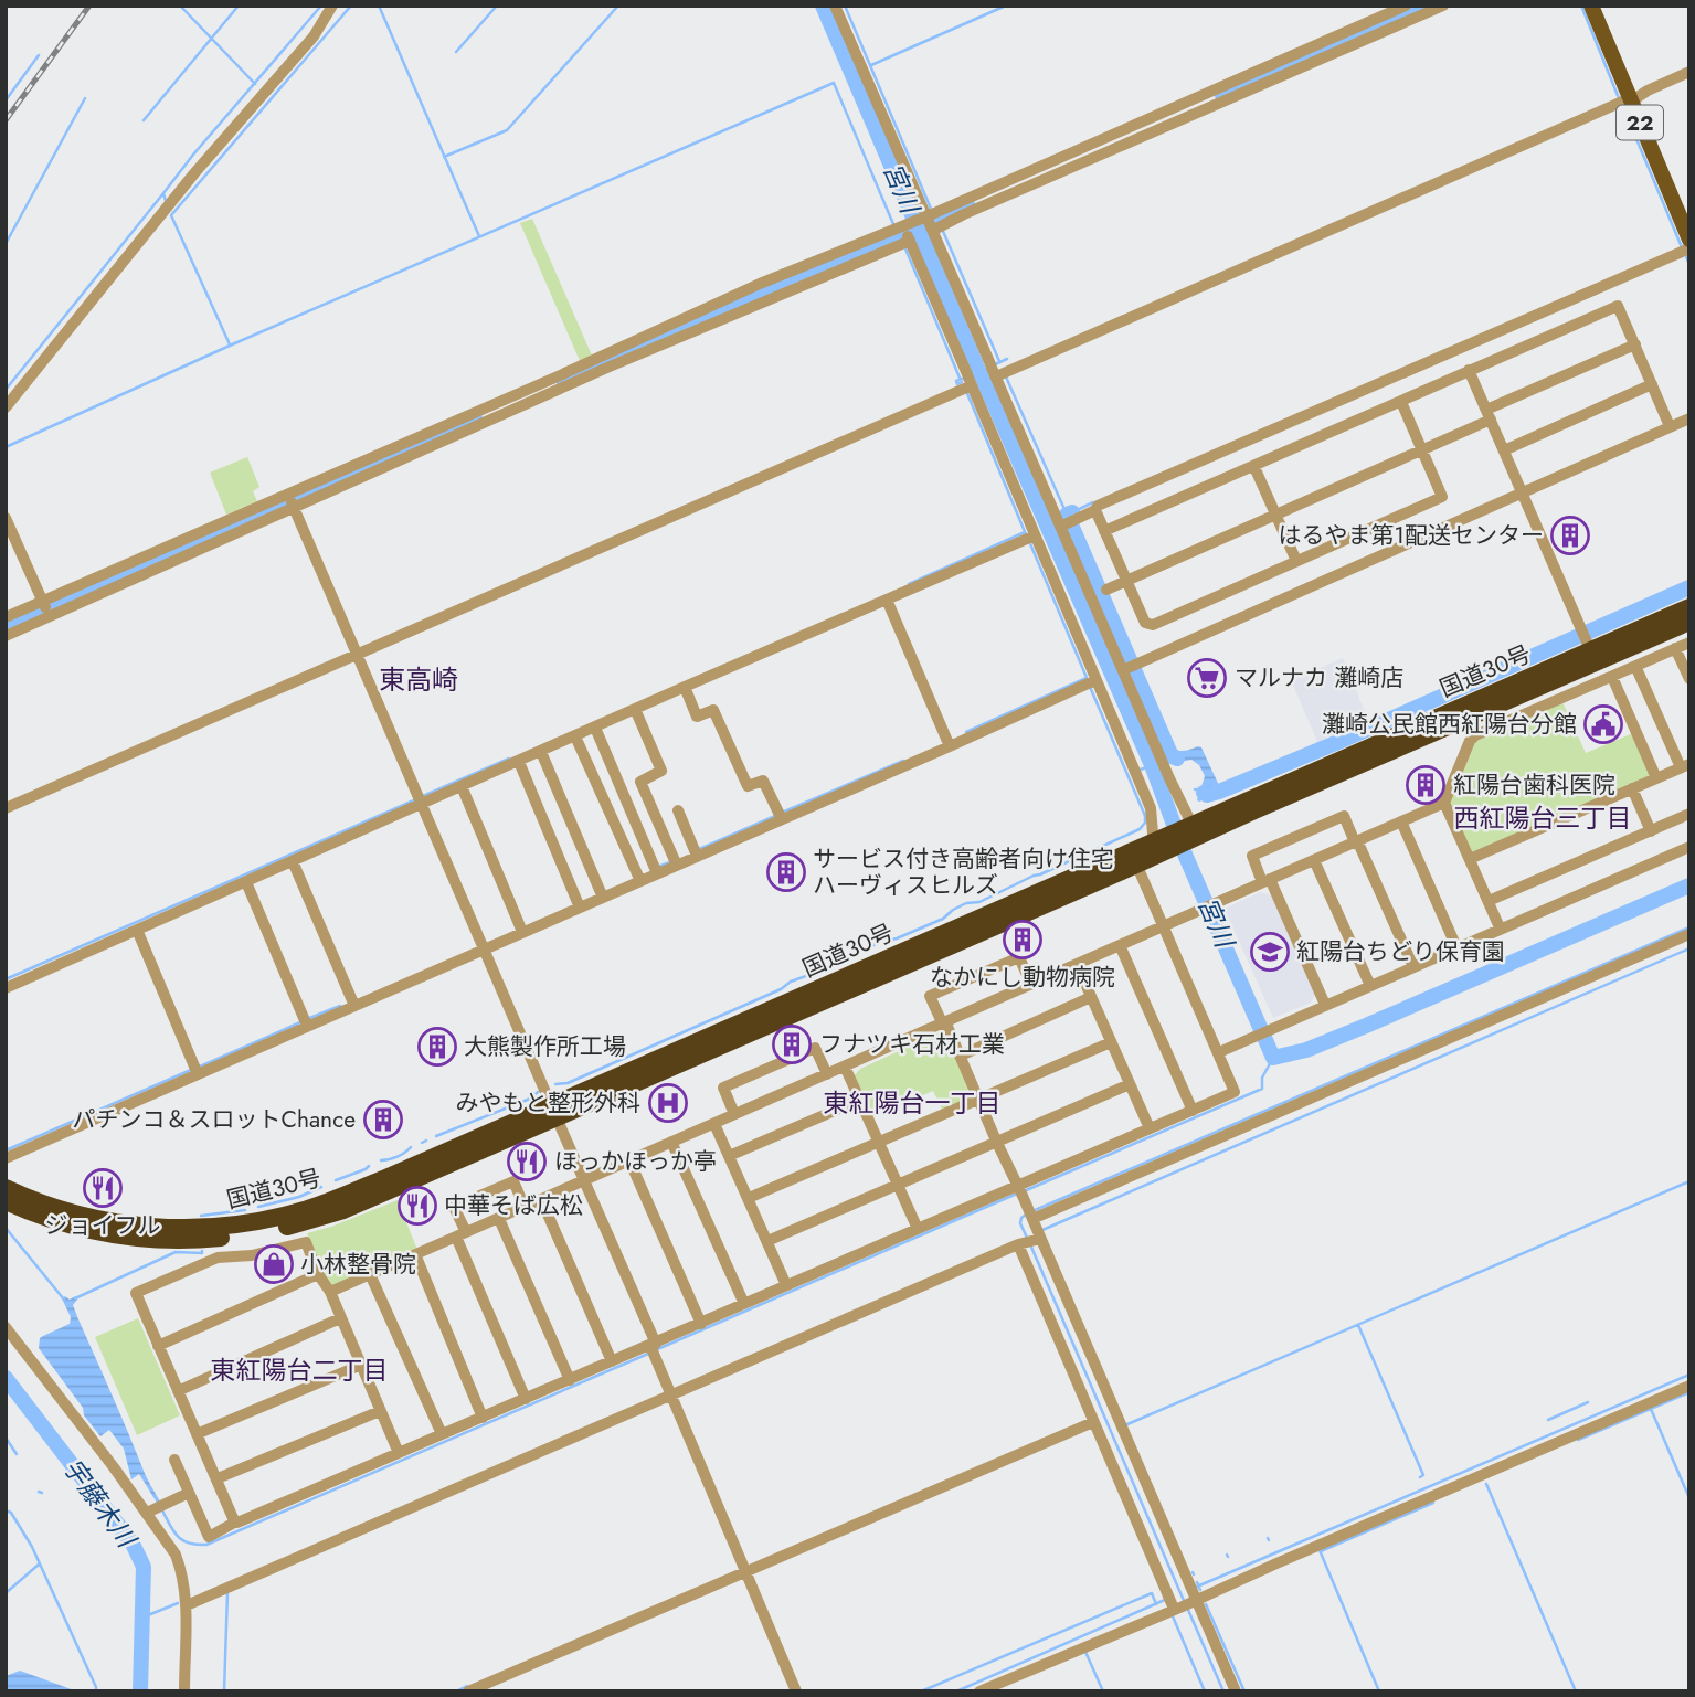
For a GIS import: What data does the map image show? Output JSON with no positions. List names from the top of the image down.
{
  "streets": {
    "highway": ["国道30号"],
    "main road": ["22"]
  },
  "districts": [
    "東高崎",
    "西紅陽台三丁目",
    "東紅陽台一丁目",
    "東紅陽台二丁目"
  ],
  "water": ["宮川", "宇藤木川"],
  "places": {
    "building": [
      "はるやま第1配送センター",
      "紅陽台歯科医院",
      "サービス付き高齢者向け住宅 ハーヴィスヒルズ",
      "なかにし動物病院",
      "フナツキ石材工業",
      "大熊製作所工場",
      "パチンコ＆スロットChance"
    ],
    "supermarket": ["マルナカ 灘崎店"],
    "public building": ["灘崎公民館西紅陽台分館"],
    "school or university": ["紅陽台ちどり保育園"],
    "hospital": ["みやもと整形外科"],
    "restaurant": ["ほっかほっか亭", "ジョイフル", "中華そば広松"],
    "shop": ["小林整骨院"]
  }
}
